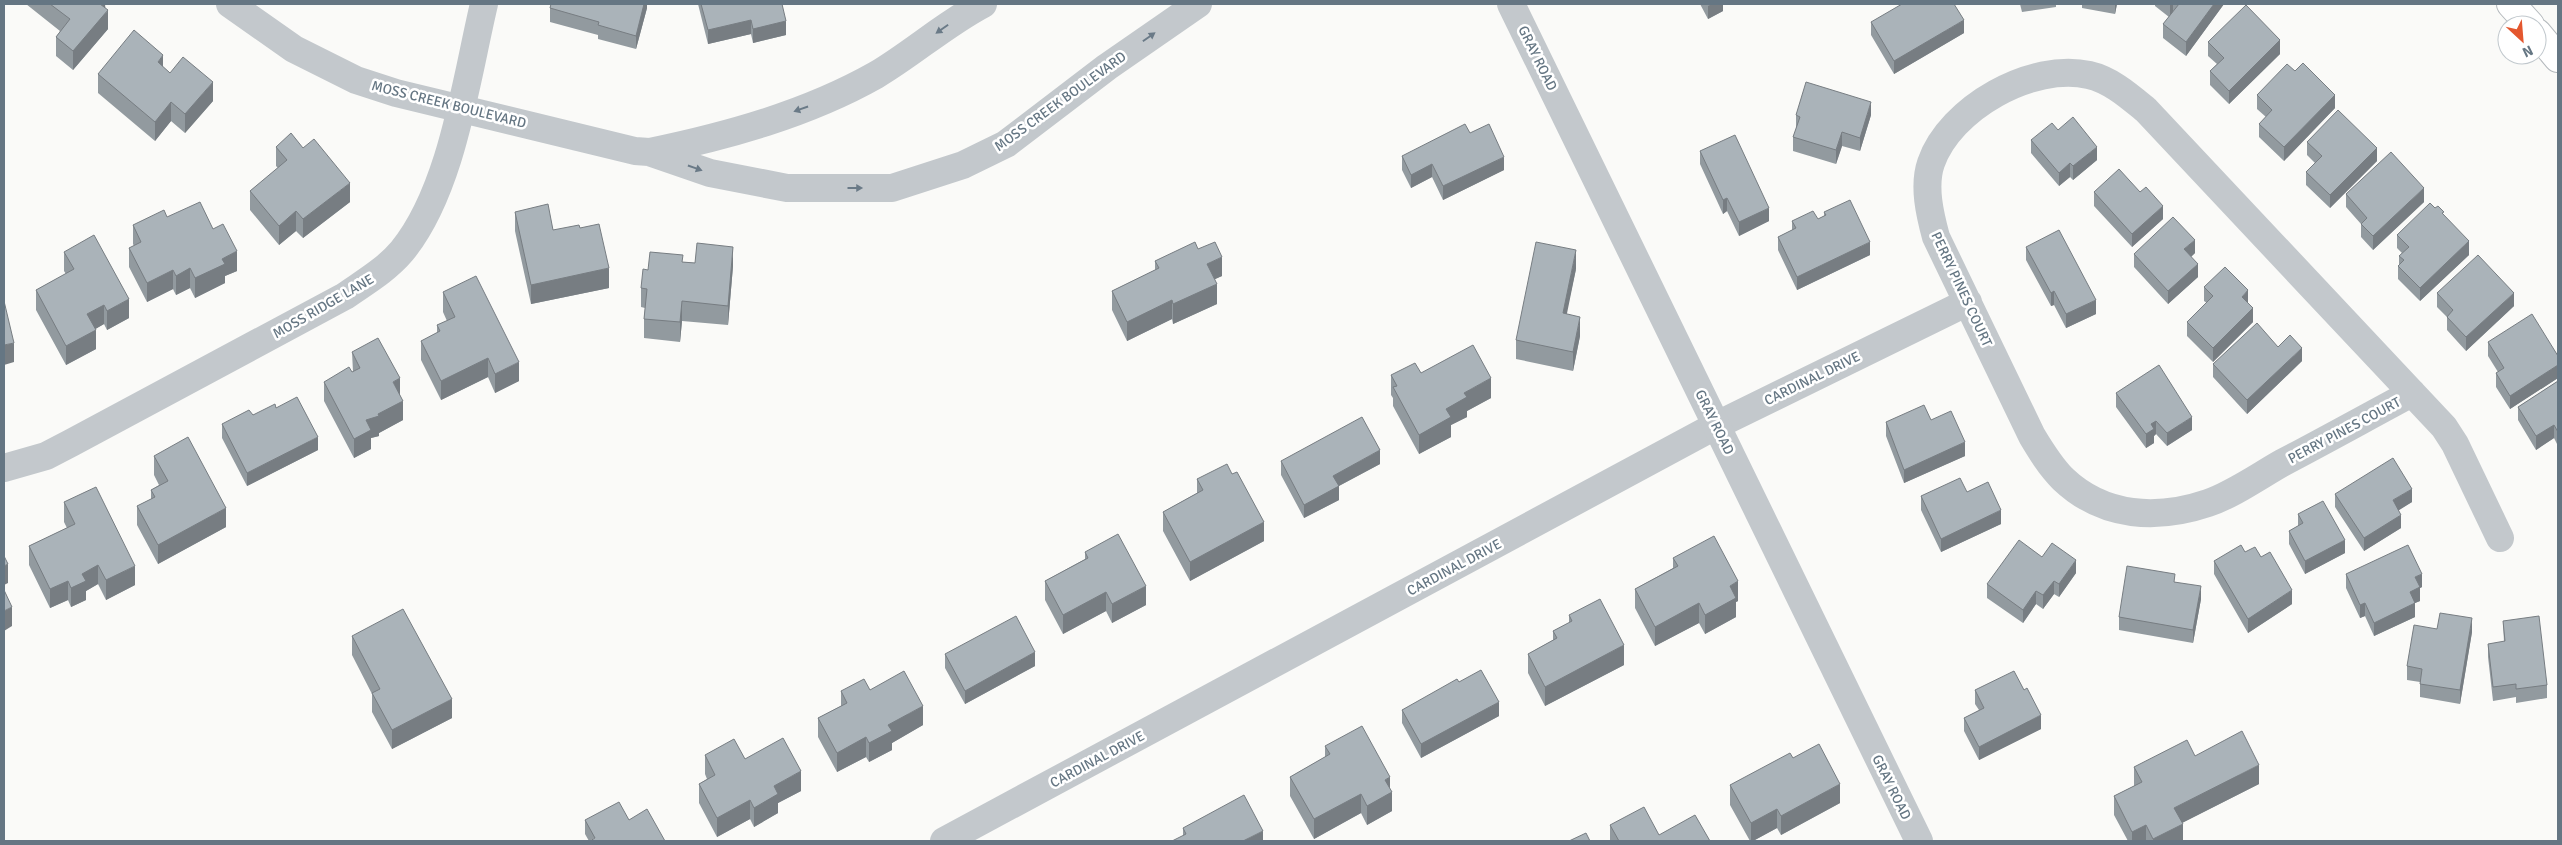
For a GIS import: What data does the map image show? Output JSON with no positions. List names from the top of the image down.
{
  "streets": {
    "street": [
      "GRAY ROAD",
      "MOSS CREEK BOULEVARD",
      "PERRY PINES COURT",
      "MOSS RIDGE LANE",
      "CARDINAL DRIVE"
    ]
  },
  "crossings": [
    ["GRAY ROAD", "CARDINAL DRIVE"],
    ["MOSS CREEK BOULEVARD", "MOSS RIDGE LANE"],
    ["PERRY PINES COURT", "CARDINAL DRIVE"]
  ],
  "north": "bottom right"
}
